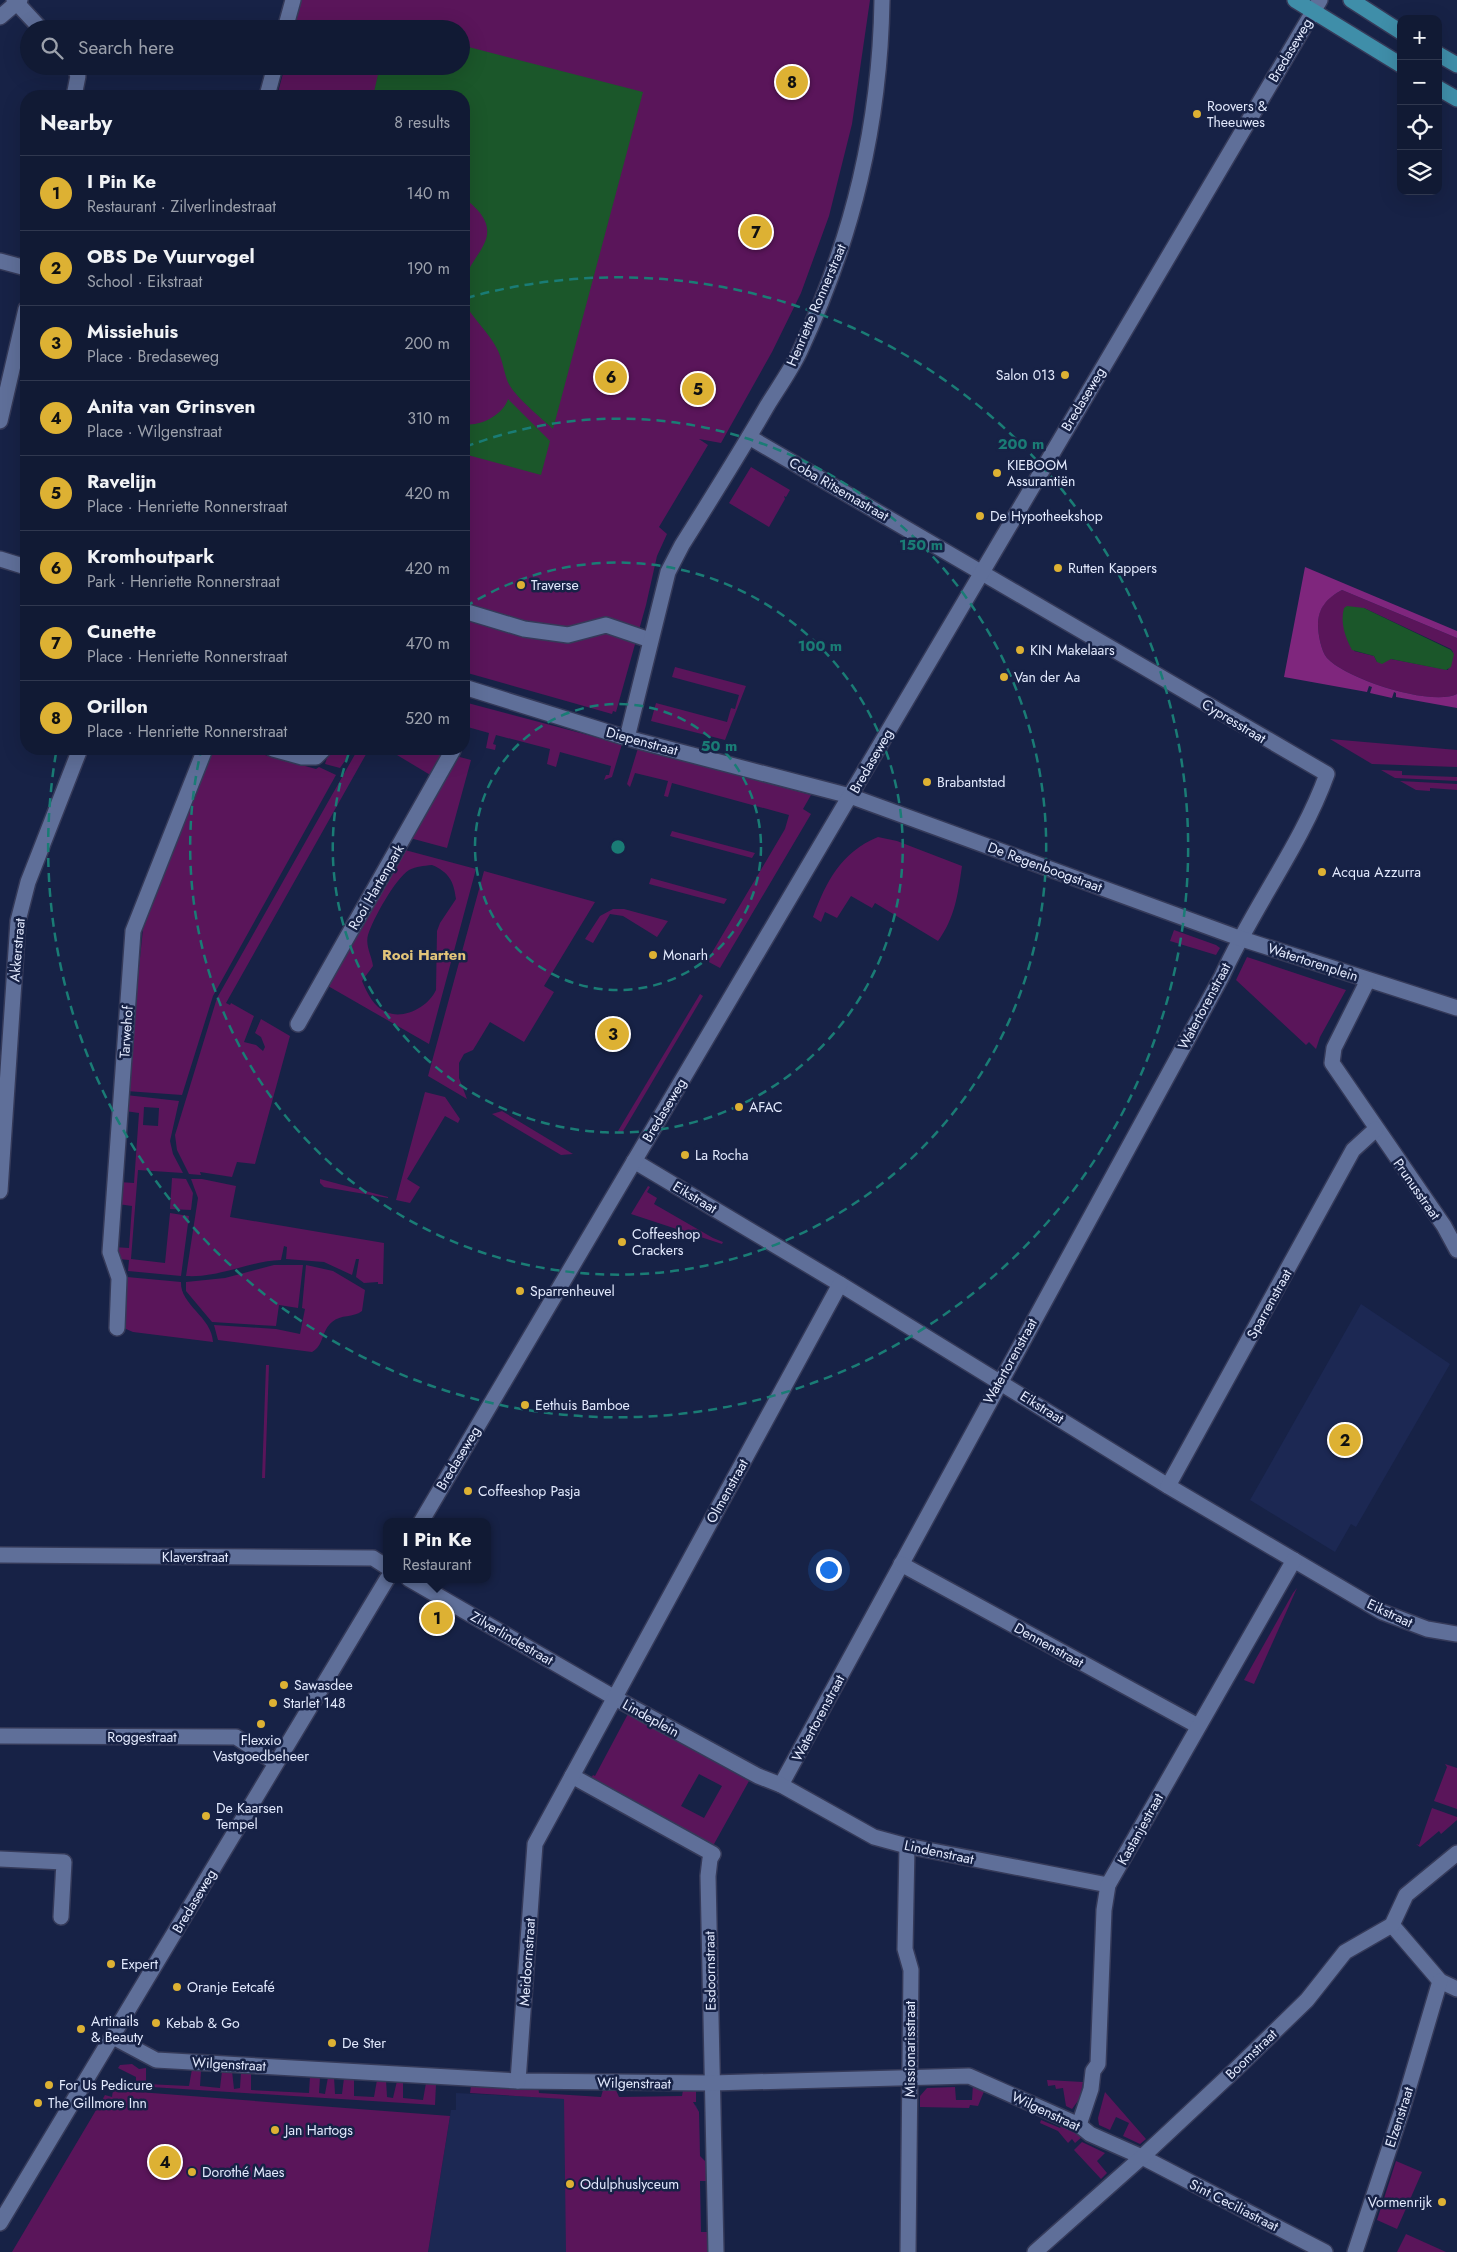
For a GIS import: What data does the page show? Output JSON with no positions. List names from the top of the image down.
{
  "streets": {
    "street": [
      "Bredaseweg",
      "Henriette Ronnerstraat",
      "Coba Ritsemastraat",
      "Cypresstraat",
      "Diepenstraat",
      "De Regenboogstraat",
      "Rooi Hartenpark",
      "Akkerstraat",
      "Watertorenplein",
      "Watertorenstraat",
      "Tarwehof",
      "Prunusstraat",
      "Eikstraat",
      "Sparrenstraat",
      "Olmenstraat",
      "Klaverstraat",
      "Zilverlindestraat",
      "Dennenstraat",
      "Lindeplein",
      "Roggestraat",
      "Kastanjestraat",
      "Lindenstraat",
      "Meidoornstraat",
      "Esdoornstraat",
      "Missionarisstraat",
      "Boomstraat",
      "Wilgenstraat",
      "Elzenstraat",
      "Sint Ceciliastraat"
    ]
  },
  "crossings": [
    ["Bredaseweg", "Coba Ritsemastraat"],
    ["Bredaseweg", "Cypresstraat"],
    ["Bredaseweg", "Diepenstraat"],
    ["Bredaseweg", "De Regenboogstraat"],
    ["Bredaseweg", "Eikstraat"],
    ["Bredaseweg", "Roggestraat"],
    ["Bredaseweg", "Wilgenstraat"],
    ["Henriette Ronnerstraat", "Coba Ritsemastraat"],
    ["Henriette Ronnerstraat", "Diepenstraat"],
    ["Coba Ritsemastraat", "Cypresstraat"],
    ["Cypresstraat", "De Regenboogstraat"],
    ["Cypresstraat", "Watertorenplein"],
    ["Cypresstraat", "Watertorenstraat"],
    ["Diepenstraat", "De Regenboogstraat"],
    ["De Regenboogstraat", "Watertorenplein"],
    ["De Regenboogstraat", "Watertorenstraat"],
    ["Watertorenplein", "Watertorenstraat"],
    ["Watertorenplein", "Prunusstraat"],
    ["Watertorenplein", "Sparrenstraat"],
    ["Watertorenstraat", "Eikstraat"],
    ["Watertorenstraat", "Dennenstraat"],
    ["Watertorenstraat", "Lindeplein"],
    ["Watertorenstraat", "Lindenstraat"],
    ["Prunusstraat", "Sparrenstraat"],
    ["Eikstraat", "Sparrenstraat"],
    ["Eikstraat", "Olmenstraat"],
    ["Eikstraat", "Kastanjestraat"],
    ["Olmenstraat", "Zilverlindestraat"],
    ["Olmenstraat", "Lindeplein"],
    ["Zilverlindestraat", "Lindeplein"],
    ["Dennenstraat", "Kastanjestraat"],
    ["Lindeplein", "Lindenstraat"],
    ["Lindeplein", "Meidoornstraat"],
    ["Lindeplein", "Esdoornstraat"],
    ["Kastanjestraat", "Lindenstraat"],
    ["Kastanjestraat", "Wilgenstraat"],
    ["Lindenstraat", "Missionarisstraat"],
    ["Meidoornstraat", "Wilgenstraat"],
    ["Esdoornstraat", "Wilgenstraat"],
    ["Missionarisstraat", "Wilgenstraat"],
    ["Boomstraat", "Wilgenstraat"],
    ["Boomstraat", "Sint Ceciliastraat"],
    ["Wilgenstraat", "Sint Ceciliastraat"]
  ],
  "districts": ["Rooi Harten"],
  "places": [
    "Roovers & Theeuwes",
    "Salon 013",
    "KIEBOOM Assurantiën",
    "De Hypotheekshop",
    "Rutten Kappers",
    "Traverse",
    "KIN Makelaars",
    "Van der Aa",
    "Brabantstad",
    "Acqua Azzurra",
    "Monarh",
    "AFAC",
    "La Rocha",
    "Coffeeshop Crackers",
    "Sparrenheuvel",
    "Eethuis Bamboe",
    "Coffeeshop Pasja",
    "Sawasdee",
    "Starlet 148",
    "Flexxio Vastgoedbeheer",
    "De Kaarsen Tempel",
    "Expert",
    "Oranje Eetcafé",
    "Kebab & Go",
    "Artinails & Beauty",
    "De Ster",
    "For Us Pedicure",
    "The Gillmore Inn",
    "Jan Hartogs",
    "Dorothé Maes",
    "Odulphuslyceum",
    "Vormenrijk"
  ],
  "page": {
    "map_buttons": ["+", "−"],
    "search": "Search here",
    "pins": [
      "8",
      "7",
      "6",
      "5",
      "3",
      "2",
      "1",
      "4"
    ],
    "heading": ["Nearby", "8 results"],
    "list": [
      {
        "mark": "1",
        "name": "I Pin Ke",
        "note": "Restaurant · Zilverlindestraat",
        "value": "140 m"
      },
      {
        "mark": "2",
        "name": "OBS De Vuurvogel",
        "note": "School · Eikstraat",
        "value": "190 m"
      },
      {
        "mark": "3",
        "name": "Missiehuis",
        "note": "Place · Bredaseweg",
        "value": "200 m"
      },
      {
        "mark": "4",
        "name": "Anita van Grinsven",
        "note": "Place · Wilgenstraat",
        "value": "310 m"
      },
      {
        "mark": "5",
        "name": "Ravelijn",
        "note": "Place · Henriette Ronnerstraat",
        "value": "420 m"
      },
      {
        "mark": "6",
        "name": "Kromhoutpark",
        "note": "Park · Henriette Ronnerstraat",
        "value": "420 m"
      },
      {
        "mark": "7",
        "name": "Cunette",
        "note": "Place · Henriette Ronnerstraat",
        "value": "470 m"
      },
      {
        "mark": "8",
        "name": "Orillon",
        "note": "Place · Henriette Ronnerstraat",
        "value": "520 m"
      }
    ],
    "popup": ["I Pin Ke", "Restaurant"]
  },
  "rings": [
    "200 m",
    "150 m",
    "100 m",
    "50 m"
  ]
}
